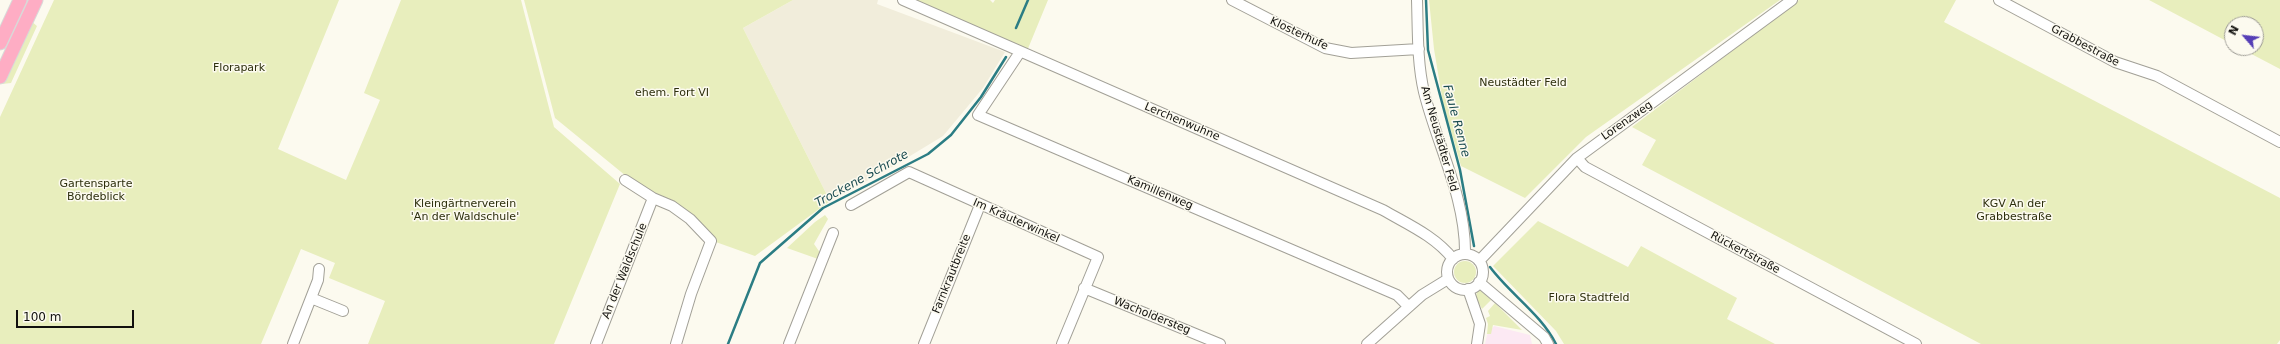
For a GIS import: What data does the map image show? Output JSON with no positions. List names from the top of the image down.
{
  "streets": {
    "street": [
      "Klosterhufe",
      "Grabbestraße",
      "Lorenzweg",
      "Lerchenwuhne",
      "Am Neustädter Feld",
      "Kamillenweg",
      "Im Kräuterwinkel",
      "Rückertstraße",
      "An der Waldschule",
      "Farnkrautbreite",
      "Wacholdersteg"
    ]
  },
  "crossings": [
    ["Klosterhufe", "Am Neustädter Feld"],
    ["Lorenzweg", "Lerchenwuhne"],
    ["Lorenzweg", "Am Neustädter Feld"],
    ["Lorenzweg", "Rückertstraße"],
    ["Lerchenwuhne", "Am Neustädter Feld"],
    ["Lerchenwuhne", "Kamillenweg"],
    ["Im Kräuterwinkel", "Farnkrautbreite"],
    ["Im Kräuterwinkel", "Wacholdersteg"]
  ],
  "water": ["Faule Renne", "Trockene Schrote"],
  "parks": [
    "Florapark",
    "Neustädter Feld",
    "ehem. Fort VI",
    "Gartensparte Bördeblick",
    "Kleingärtnerverein 'An der Waldschule'",
    "KGV An der Grabbestraße",
    "Flora Stadtfeld"
  ],
  "scale_bar": "100 m",
  "north": "top left"
}
